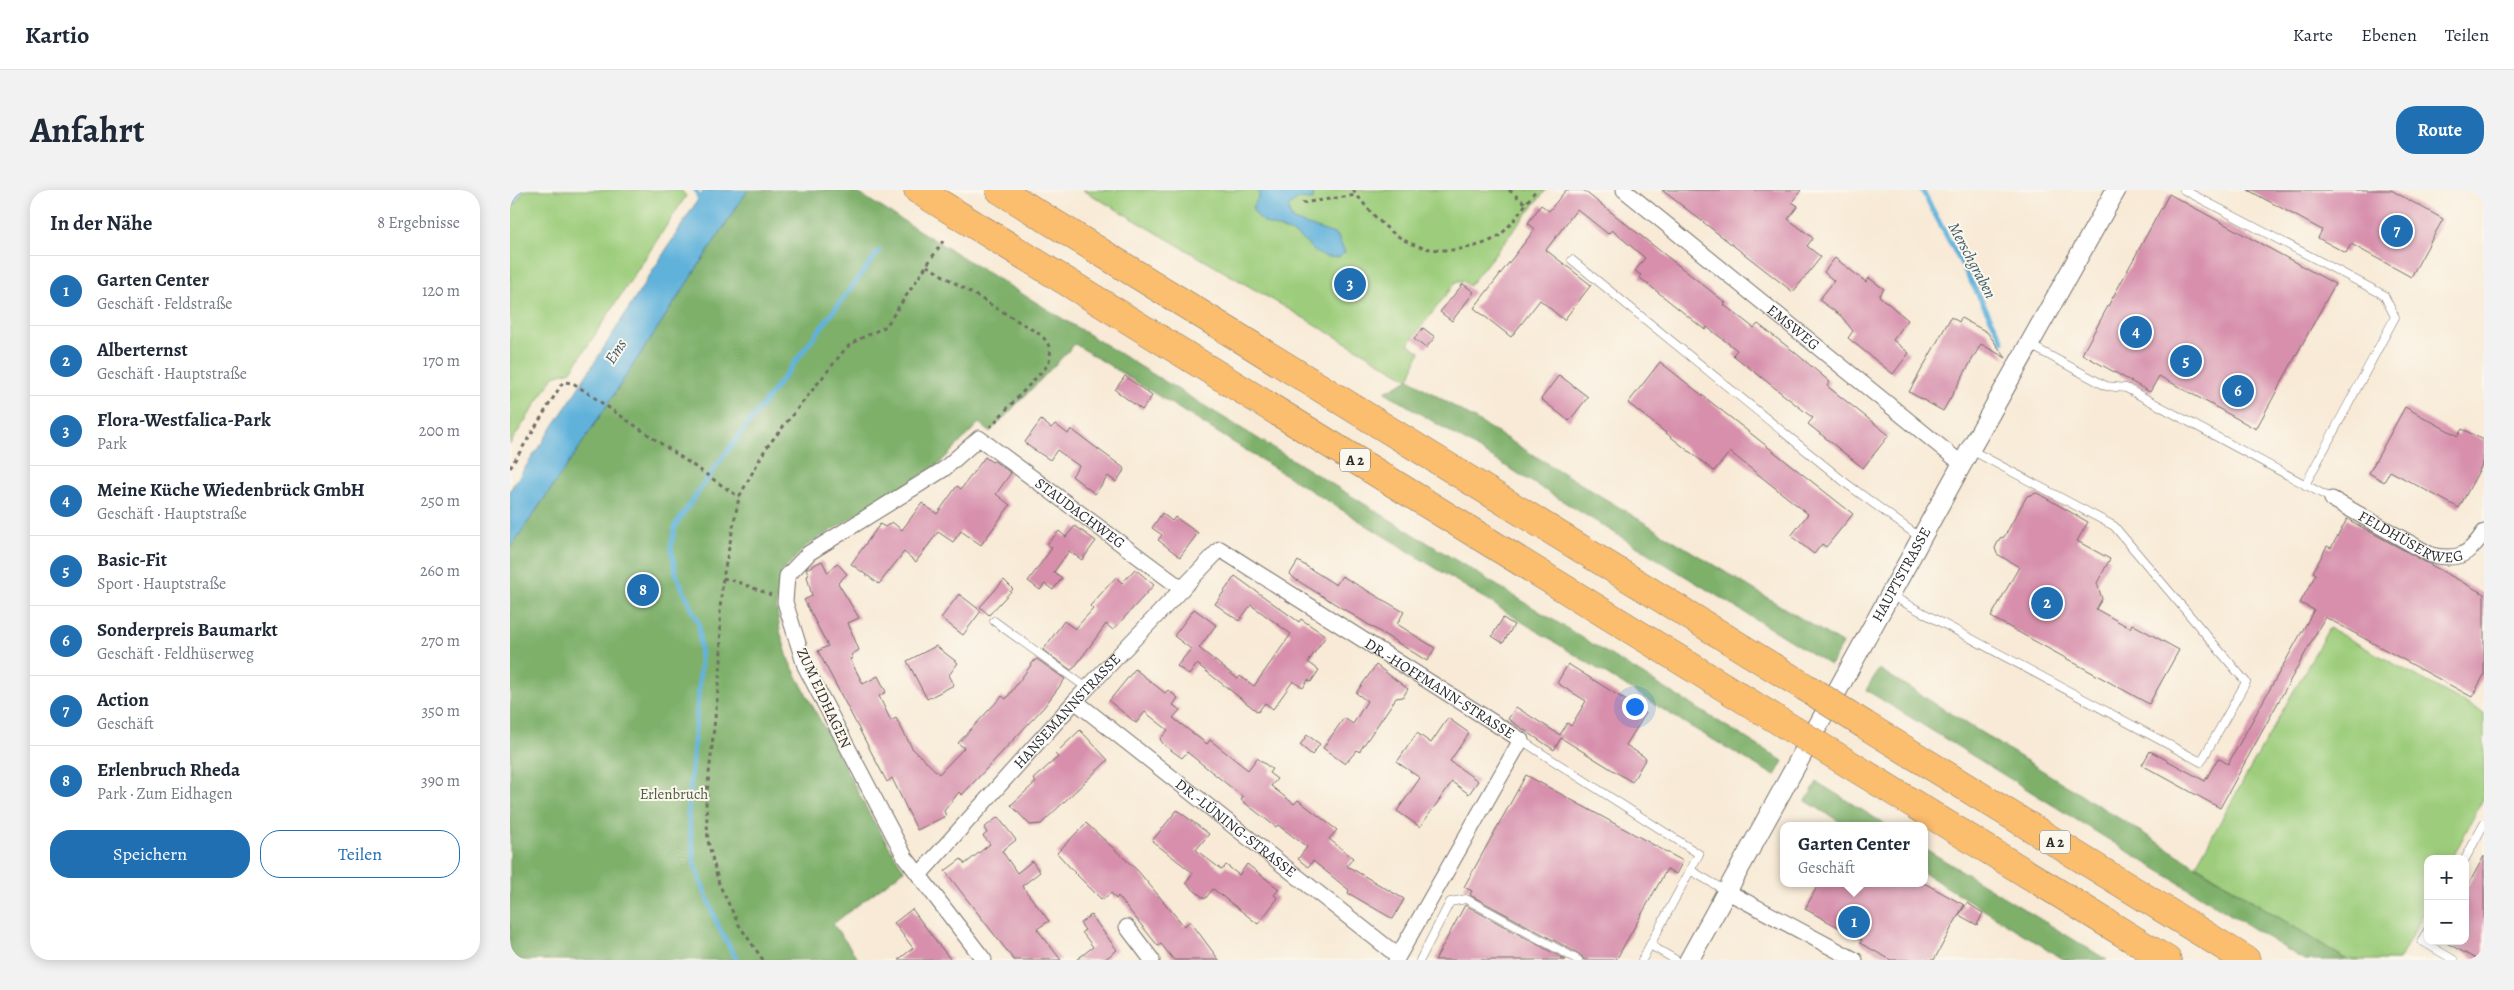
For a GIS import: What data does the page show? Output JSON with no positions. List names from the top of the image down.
{
  "streets": {
    "highway": ["A 2"],
    "street": [
      "EMSWEG",
      "STAUDACHWEG",
      "FELDHÜSERWEG",
      "HAUPTSTRASSE",
      "DR.-HOFFMANN-STRASSE",
      "ZUM EIDHAGEN",
      "HANSEMANNSTRASSE",
      "DR.-LÜNING-STRASSE"
    ]
  },
  "crossings": [
    ["EMSWEG", "HAUPTSTRASSE"],
    ["STAUDACHWEG", "ZUM EIDHAGEN"],
    ["STAUDACHWEG", "HANSEMANNSTRASSE"],
    ["DR.-HOFFMANN-STRASSE", "HANSEMANNSTRASSE"],
    ["DR.-HOFFMANN-STRASSE", "DR.-LÜNING-STRASSE"],
    ["ZUM EIDHAGEN", "HANSEMANNSTRASSE"],
    ["HANSEMANNSTRASSE", "DR.-LÜNING-STRASSE"]
  ],
  "water": ["Merschgraben", "Ems"],
  "parks": ["Erlenbruch"],
  "page": {
    "header": "Kartio",
    "nav": ["Karte", "Ebenen", "Teilen"],
    "title": "Anfahrt",
    "buttons": [
      "Route",
      ["Speichern", "Teilen"]
    ],
    "heading": ["In der Nähe", "8 Ergebnisse"],
    "pins": [
      "7",
      "3",
      "4",
      "5",
      "6",
      "8",
      "2",
      "1"
    ],
    "list": [
      {
        "mark": "1",
        "name": "Garten Center",
        "note": "Geschäft · Feldstraße",
        "value": "120 m"
      },
      {
        "mark": "2",
        "name": "Alberternst",
        "note": "Geschäft · Hauptstraße",
        "value": "170 m"
      },
      {
        "mark": "3",
        "name": "Flora-Westfalica-Park",
        "note": "Park",
        "value": "200 m"
      },
      {
        "mark": "4",
        "name": "Meine Küche Wiedenbrück GmbH",
        "note": "Geschäft · Hauptstraße",
        "value": "250 m"
      },
      {
        "mark": "5",
        "name": "Basic-Fit",
        "note": "Sport · Hauptstraße",
        "value": "260 m"
      },
      {
        "mark": "6",
        "name": "Sonderpreis Baumarkt",
        "note": "Geschäft · Feldhüserweg",
        "value": "270 m"
      },
      {
        "mark": "7",
        "name": "Action",
        "note": "Geschäft",
        "value": "350 m"
      },
      {
        "mark": "8",
        "name": "Erlenbruch Rheda",
        "note": "Park · Zum Eidhagen",
        "value": "390 m"
      }
    ],
    "popup": ["Garten Center", "Geschäft"],
    "map_buttons": ["+", "−"]
  }
}
